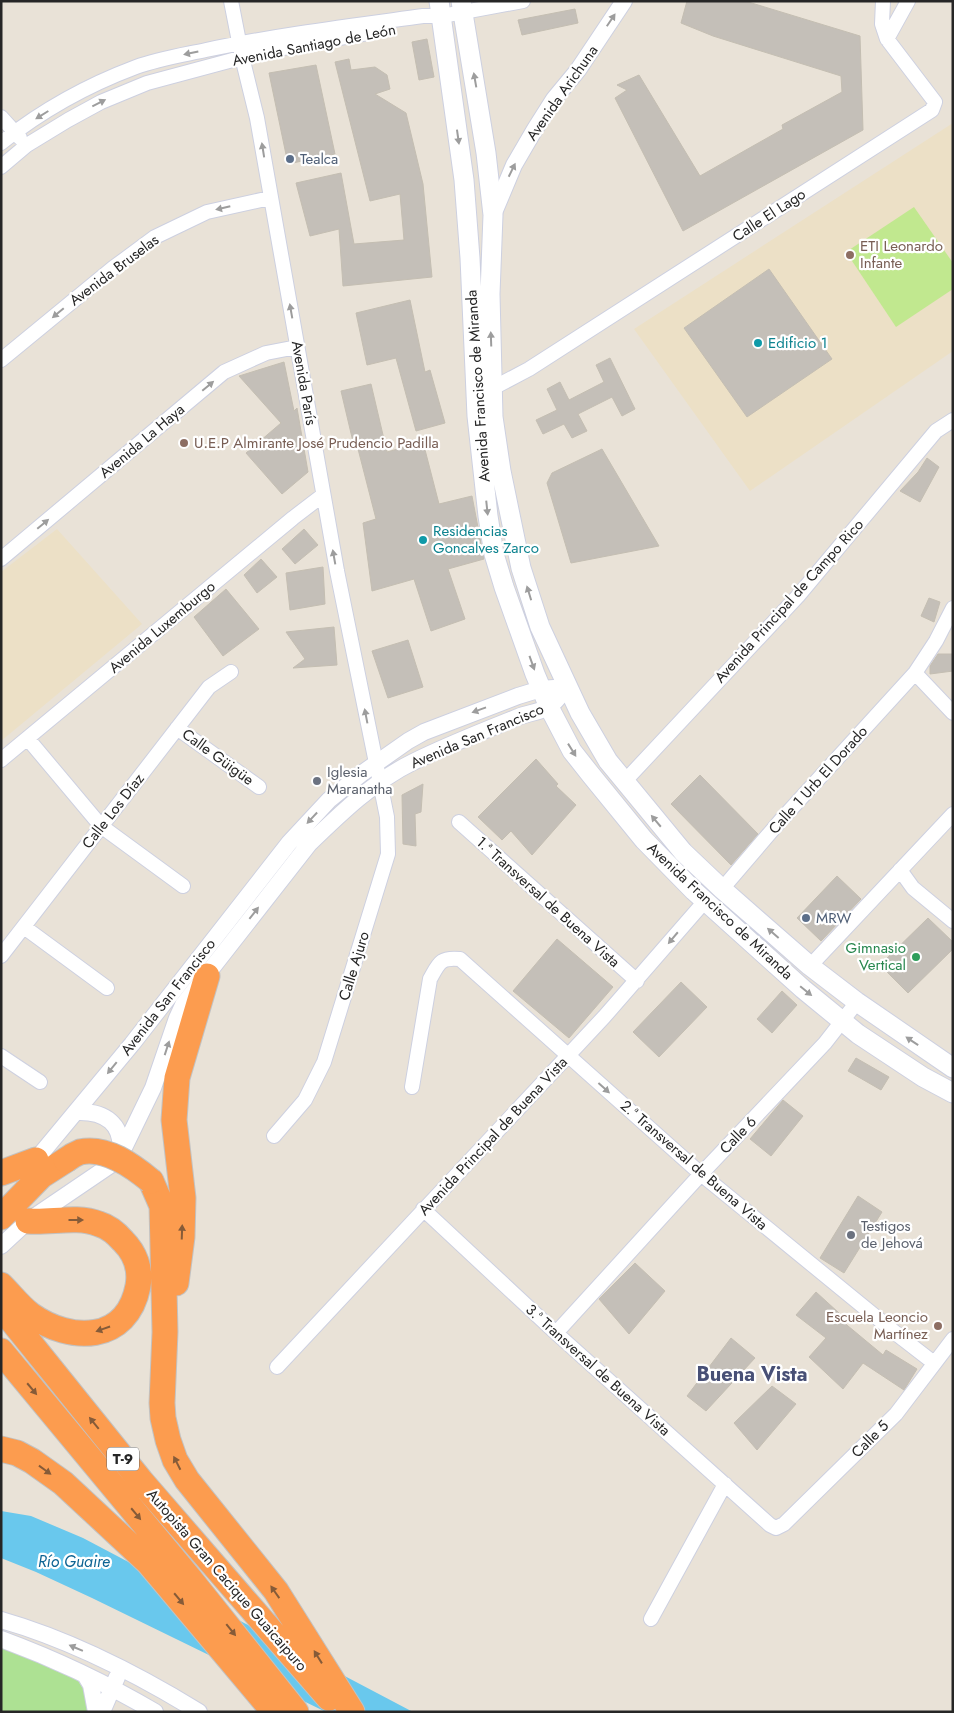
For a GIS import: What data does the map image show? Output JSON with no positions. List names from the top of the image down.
{
  "streets": {
    "highway": ["T-9", "Autopista Gran Cacique Guaicaipuro"],
    "main road": ["Avenida Francisco de Miranda"],
    "street": [
      "Avenida Santiago de León",
      "Avenida Arichuna",
      "Calle El Lago",
      "Avenida Bruselas",
      "Avenida París",
      "Avenida La Haya",
      "Avenida Principal de Campo Rico",
      "Avenida Luxemburgo",
      "Avenida San Francisco",
      "Calle Güigüe",
      "Calle 1 Urb El Dorado",
      "Calle Los Díaz",
      "1.ª Transversal de Buena Vista",
      "Calle Ajuro",
      "Calle 6",
      "Avenida Principal de Buena Vista",
      "2.ª Transversal de Buena Vista",
      "3.ª Transversal de Buena Vista",
      "Calle 5"
    ]
  },
  "crossings": [
    ["Avenida Santiago de León", "Avenida París"],
    ["Avenida Santiago de León", "Avenida Francisco de Miranda"],
    ["Avenida Arichuna", "Avenida Francisco de Miranda"],
    ["Calle El Lago", "Avenida Francisco de Miranda"],
    ["Avenida Bruselas", "Avenida París"],
    ["Avenida París", "Avenida La Haya"],
    ["Avenida París", "Avenida Luxemburgo"],
    ["Avenida París", "Avenida San Francisco"],
    ["Avenida París", "Calle Ajuro"],
    ["Avenida Francisco de Miranda", "Avenida Principal de Campo Rico"],
    ["Avenida Francisco de Miranda", "Avenida San Francisco"],
    ["Avenida Francisco de Miranda", "Calle 1 Urb El Dorado"],
    ["Avenida Francisco de Miranda", "Calle 6"],
    ["Avenida Francisco de Miranda", "Avenida Principal de Buena Vista"],
    ["Avenida San Francisco", "Calle Ajuro"],
    ["Calle Güigüe", "Calle Los Díaz"],
    ["1.ª Transversal de Buena Vista", "Avenida Principal de Buena Vista"],
    ["Calle 6", "2.ª Transversal de Buena Vista"],
    ["Calle 6", "3.ª Transversal de Buena Vista"],
    ["Avenida Principal de Buena Vista", "2.ª Transversal de Buena Vista"],
    ["Avenida Principal de Buena Vista", "3.ª Transversal de Buena Vista"],
    ["2.ª Transversal de Buena Vista", "Calle 5"],
    ["3.ª Transversal de Buena Vista", "Calle 5"]
  ],
  "one_way": [
    "Avenida Arichuna",
    "Avenida Bruselas",
    "Avenida París",
    "Avenida La Haya"
  ],
  "districts": ["Buena Vista"],
  "water": ["Río Guaire"],
  "places": [
    "Tealca",
    "ETI Leonardo Infante",
    "Edificio 1",
    "U.E.P Almirante José Prudencio Padilla",
    "Residencias Goncalves Zarco",
    "Iglesia Maranatha",
    "MRW",
    "Gimnasio Vertical",
    "Testigos de Jehová",
    "Escuela Leoncio Martínez"
  ]
}
